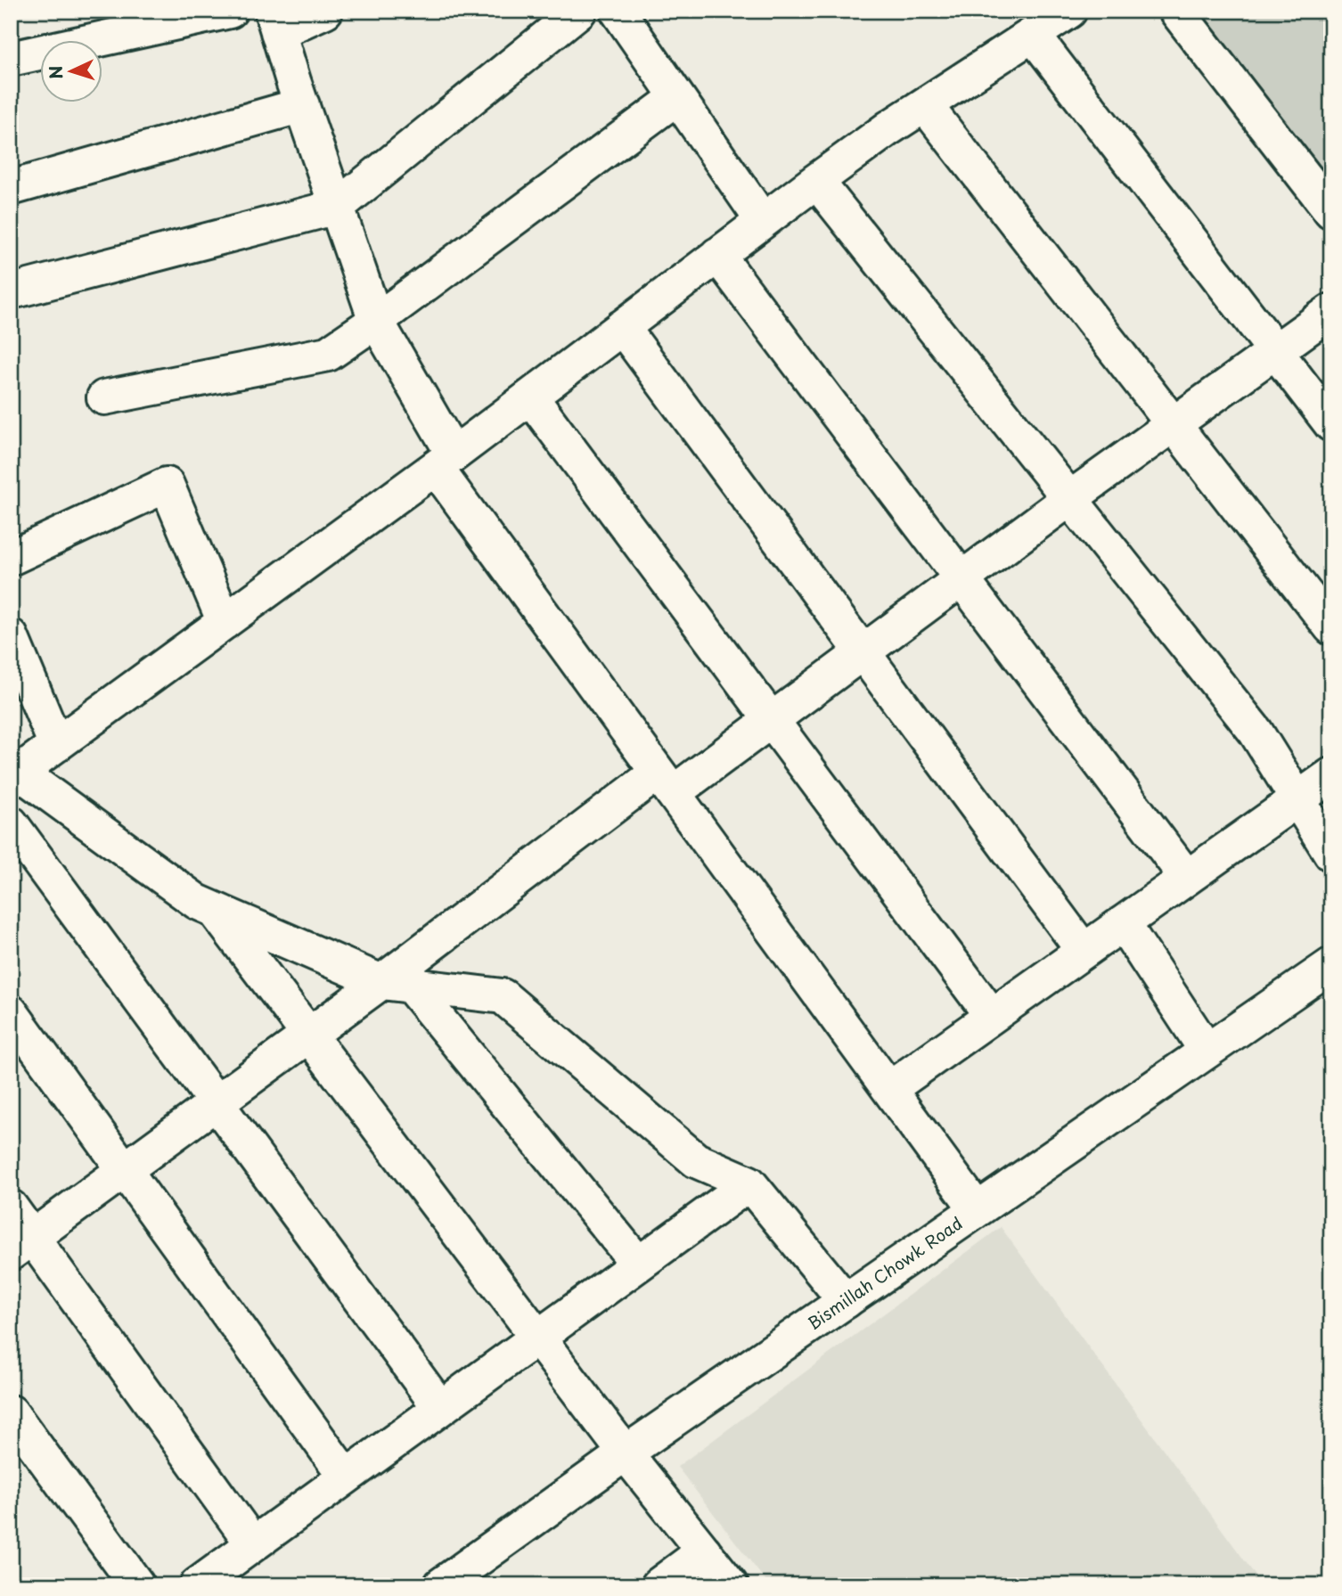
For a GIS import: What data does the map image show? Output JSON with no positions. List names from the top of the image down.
{
  "streets": {
    "street": ["Bismillah Chowk Road"]
  },
  "north": "left"
}
